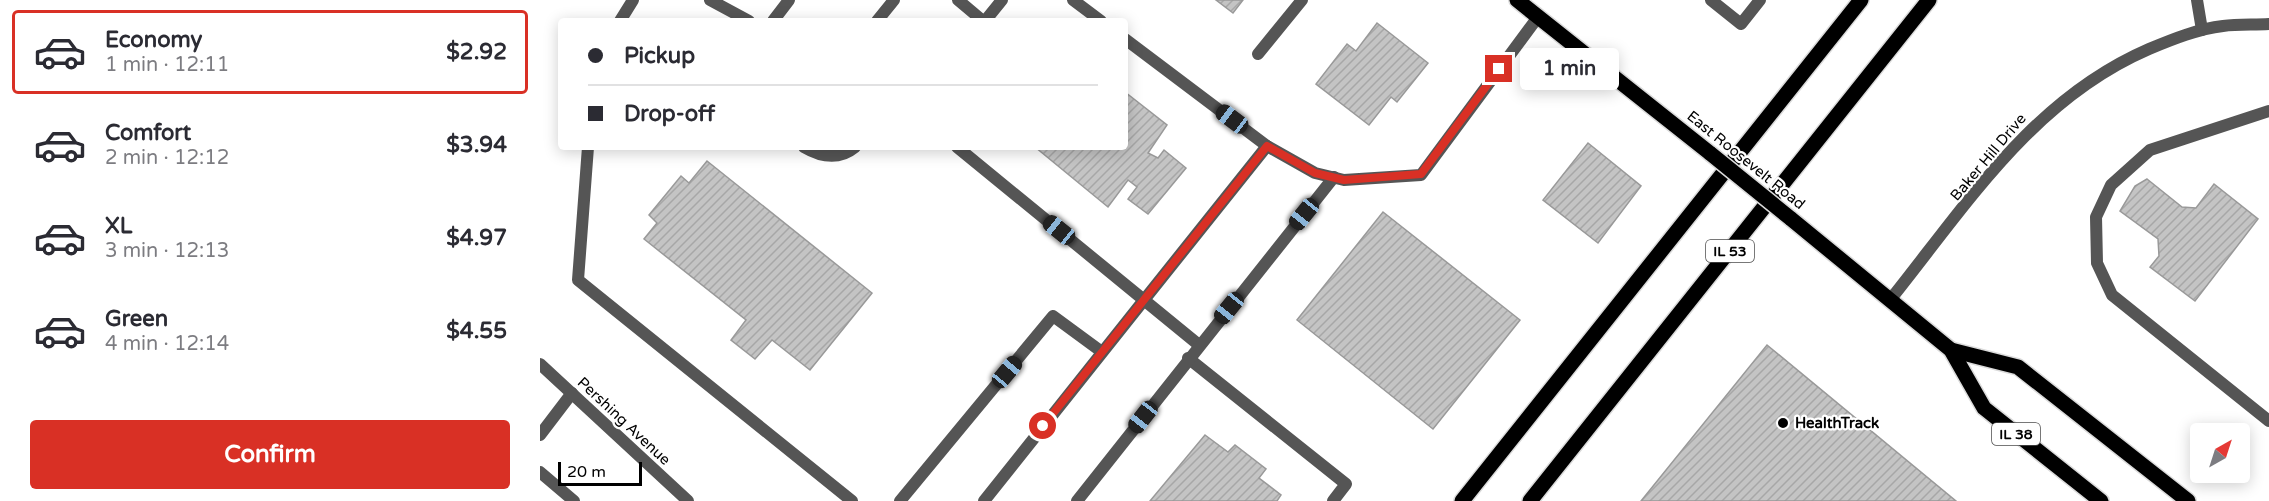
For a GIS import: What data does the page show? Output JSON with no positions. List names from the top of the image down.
{
  "streets": {
    "main road": ["East Roosevelt Road", "IL 53", "IL 38"],
    "street": ["Baker Hill Drive", "Pershing Avenue"]
  },
  "crossings": [
    ["Baker Hill Drive", "East Roosevelt Road"]
  ],
  "places": ["HealthTrack"],
  "scale_bar": "20 m",
  "north": "top right",
  "page": {
    "list": [
      {
        "name": "Economy",
        "note": "1 min · 12:11",
        "value": "$2.92"
      },
      {
        "name": "Comfort",
        "note": "2 min · 12:12",
        "value": "$3.94"
      },
      {
        "name": "XL",
        "note": "3 min · 12:13",
        "value": "$4.97"
      },
      {
        "name": "Green",
        "note": "4 min · 12:14",
        "value": "$4.55"
      }
    ],
    "banner": ["Pickup", "Drop-off"],
    "bubble": "1 min",
    "buttons": "Confirm",
    "scale": "20 m"
  }
}
